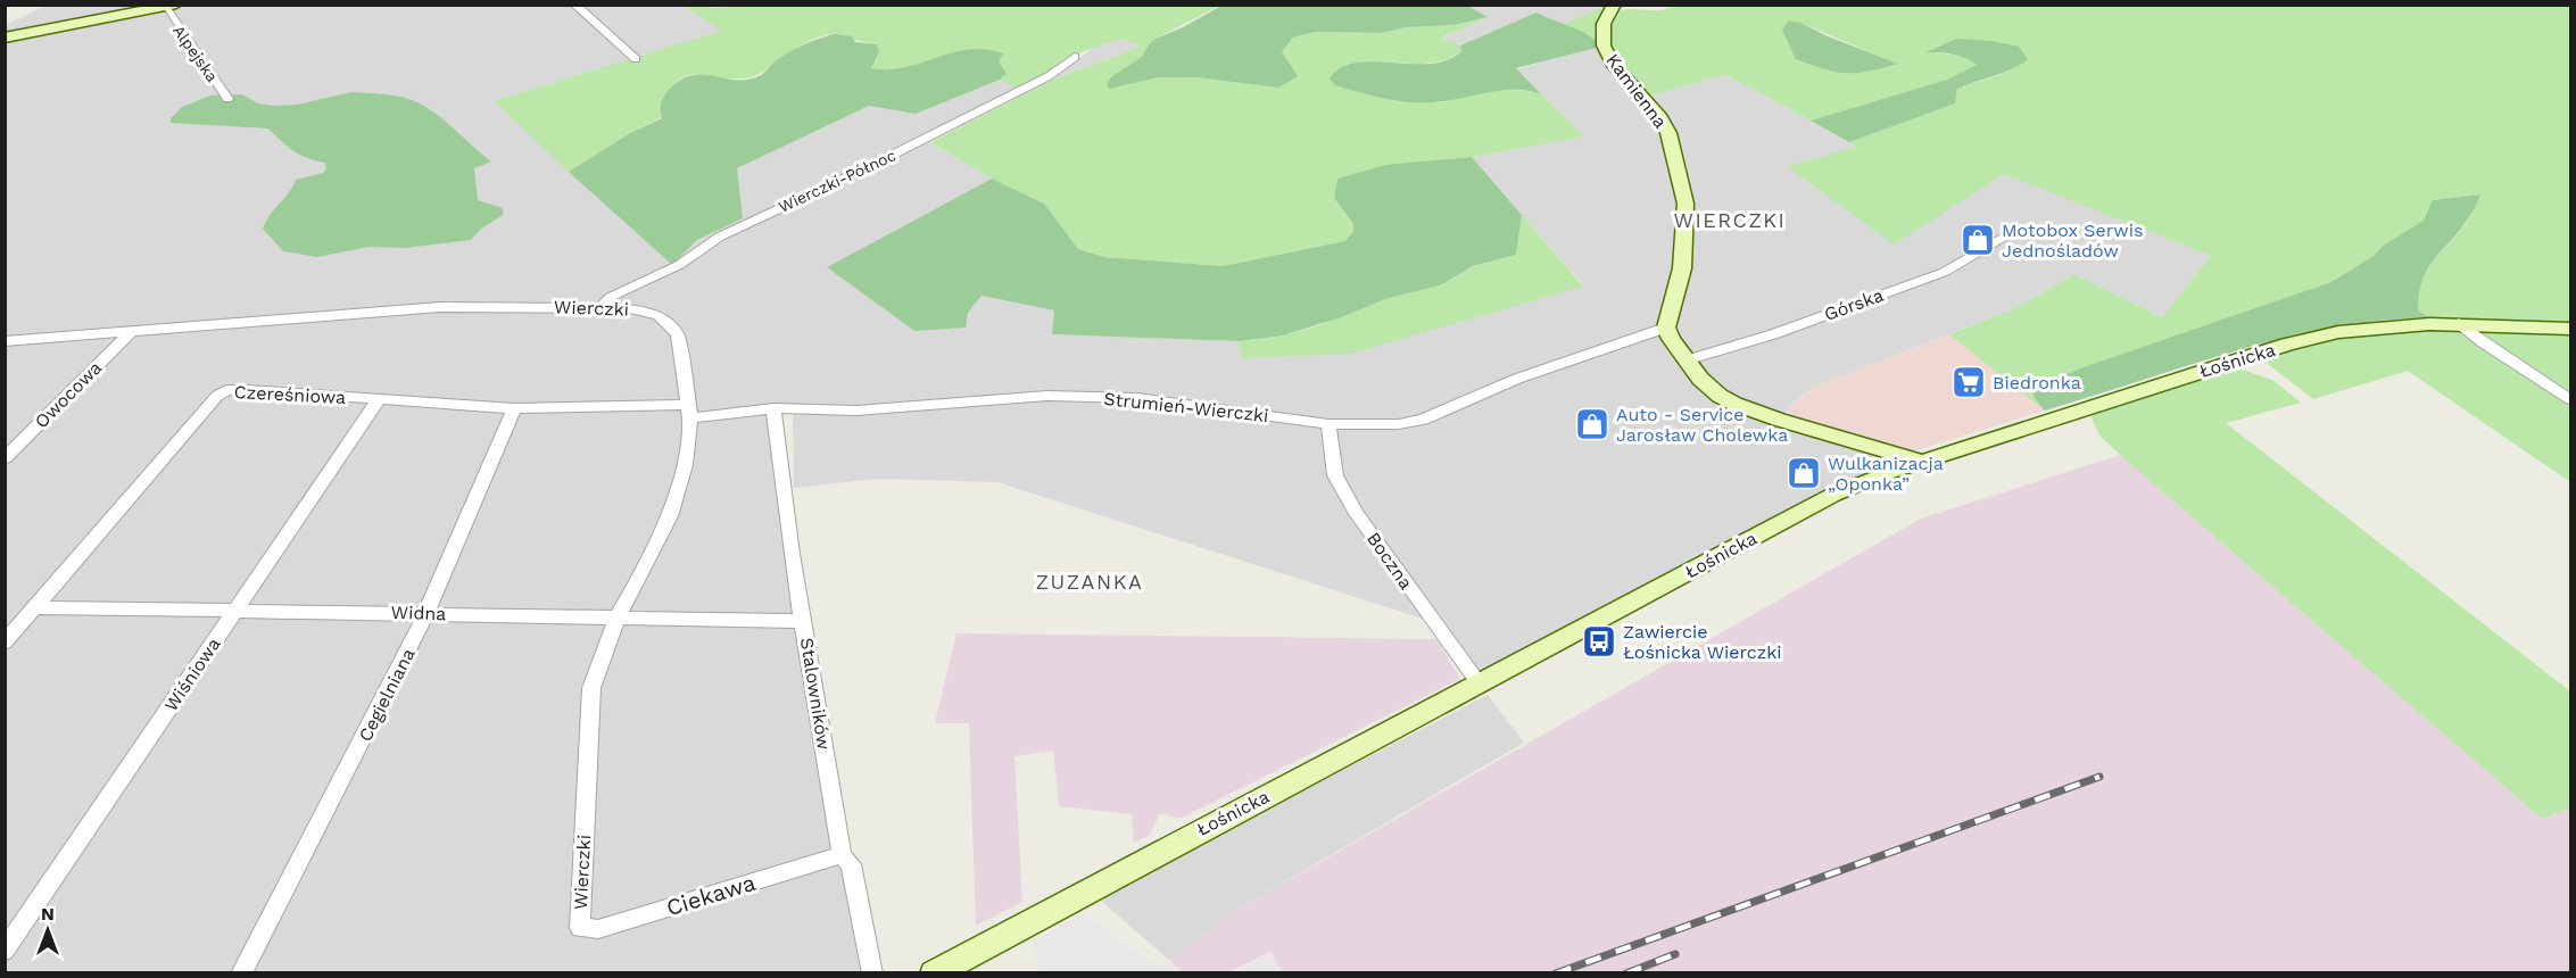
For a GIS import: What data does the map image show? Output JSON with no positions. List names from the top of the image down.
{
  "streets": {
    "street": [
      "Alpejska",
      "Kamienna",
      "Wierczki-Północ",
      "Górska",
      "Wierczki",
      "Łośnicka",
      "Owocowa",
      "Czereśniowa",
      "Strumień-Wierczki",
      "Boczna",
      "Widna",
      "Wiśniowa",
      "Stalowników",
      "Cegielniana",
      "Ciekawa"
    ]
  },
  "crossings": [
    ["Kamienna", "Strumień-Wierczki"],
    ["Wierczki-Północ", "Wierczki"],
    ["Wierczki", "Owocowa"],
    ["Wierczki", "Czereśniowa"],
    ["Wierczki", "Strumień-Wierczki"],
    ["Wierczki", "Widna"],
    ["Wierczki", "Ciekawa"],
    ["Łośnicka", "Boczna"],
    ["Czereśniowa", "Strumień-Wierczki"],
    ["Czereśniowa", "Widna"],
    ["Czereśniowa", "Wiśniowa"],
    ["Czereśniowa", "Cegielniana"],
    ["Strumień-Wierczki", "Boczna"],
    ["Strumień-Wierczki", "Stalowników"],
    ["Widna", "Wiśniowa"],
    ["Widna", "Stalowników"],
    ["Widna", "Cegielniana"],
    ["Stalowników", "Ciekawa"]
  ],
  "districts": ["WIERCZKI", "ZUZANKA"],
  "places": {
    "shop": ["Motobox Serwis Jednośladów", "Auto - Service Jarosław Cholewka", "Wulkanizacja „Oponka”"],
    "supermarket": ["Biedronka"],
    "bus stop": ["Zawiercie Łośnicka Wierczki"]
  },
  "north": "top"
}
